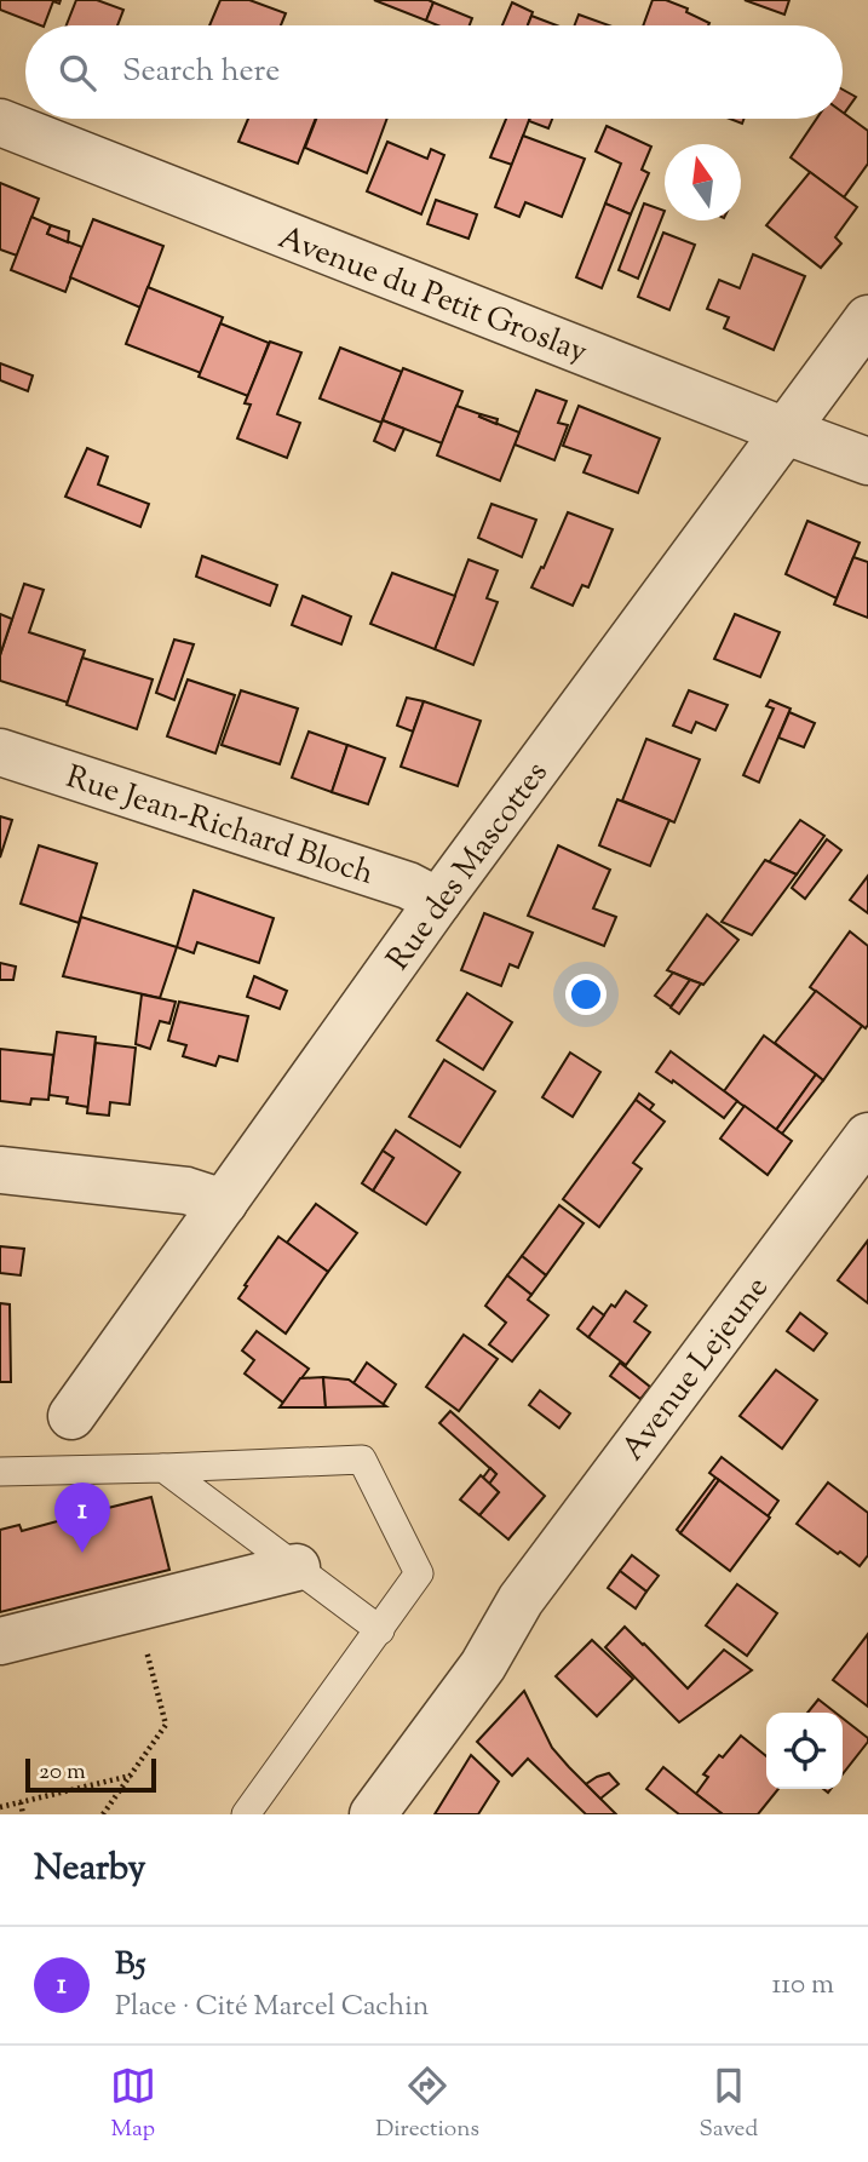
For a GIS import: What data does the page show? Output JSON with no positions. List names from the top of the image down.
{
  "streets": {
    "street": [
      "Avenue du Petit Groslay",
      "Rue Jean-Richard Bloch",
      "Rue des Mascottes",
      "Avenue Lejeune"
    ]
  },
  "crossings": [
    ["Avenue du Petit Groslay", "Rue des Mascottes"],
    ["Rue Jean-Richard Bloch", "Rue des Mascottes"]
  ],
  "scale_bar": "20 m",
  "north": "top",
  "page": {
    "search": "Search here",
    "pins": "1",
    "scale": "20 m",
    "heading": "Nearby",
    "list": [
      {
        "mark": "1",
        "name": "B5",
        "note": "Place · Cité Marcel Cachin",
        "value": "110 m"
      }
    ],
    "nav": ["Map", "Directions", "Saved"]
  }
}
